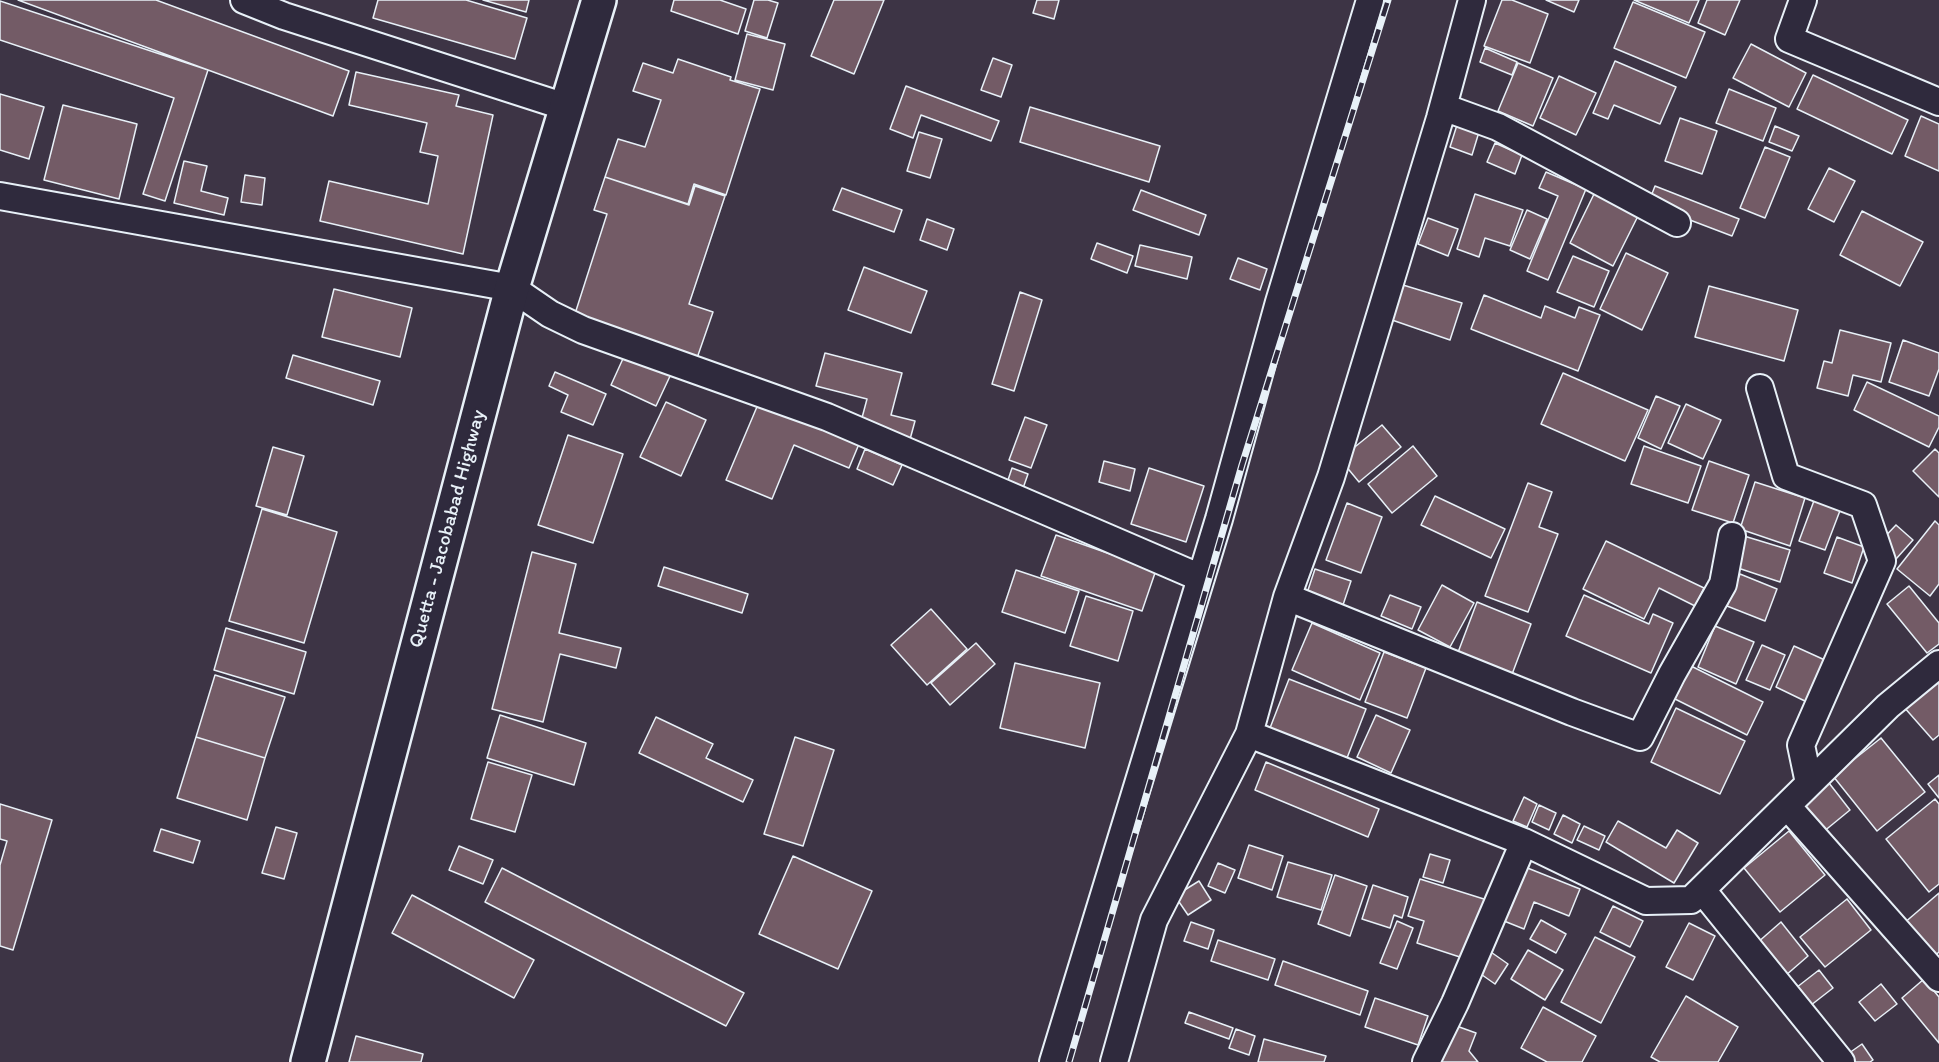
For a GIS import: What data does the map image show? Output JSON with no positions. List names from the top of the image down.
{
  "streets": {
    "highway": ["Quetta - Jacobabad Highway"]
  }
}
